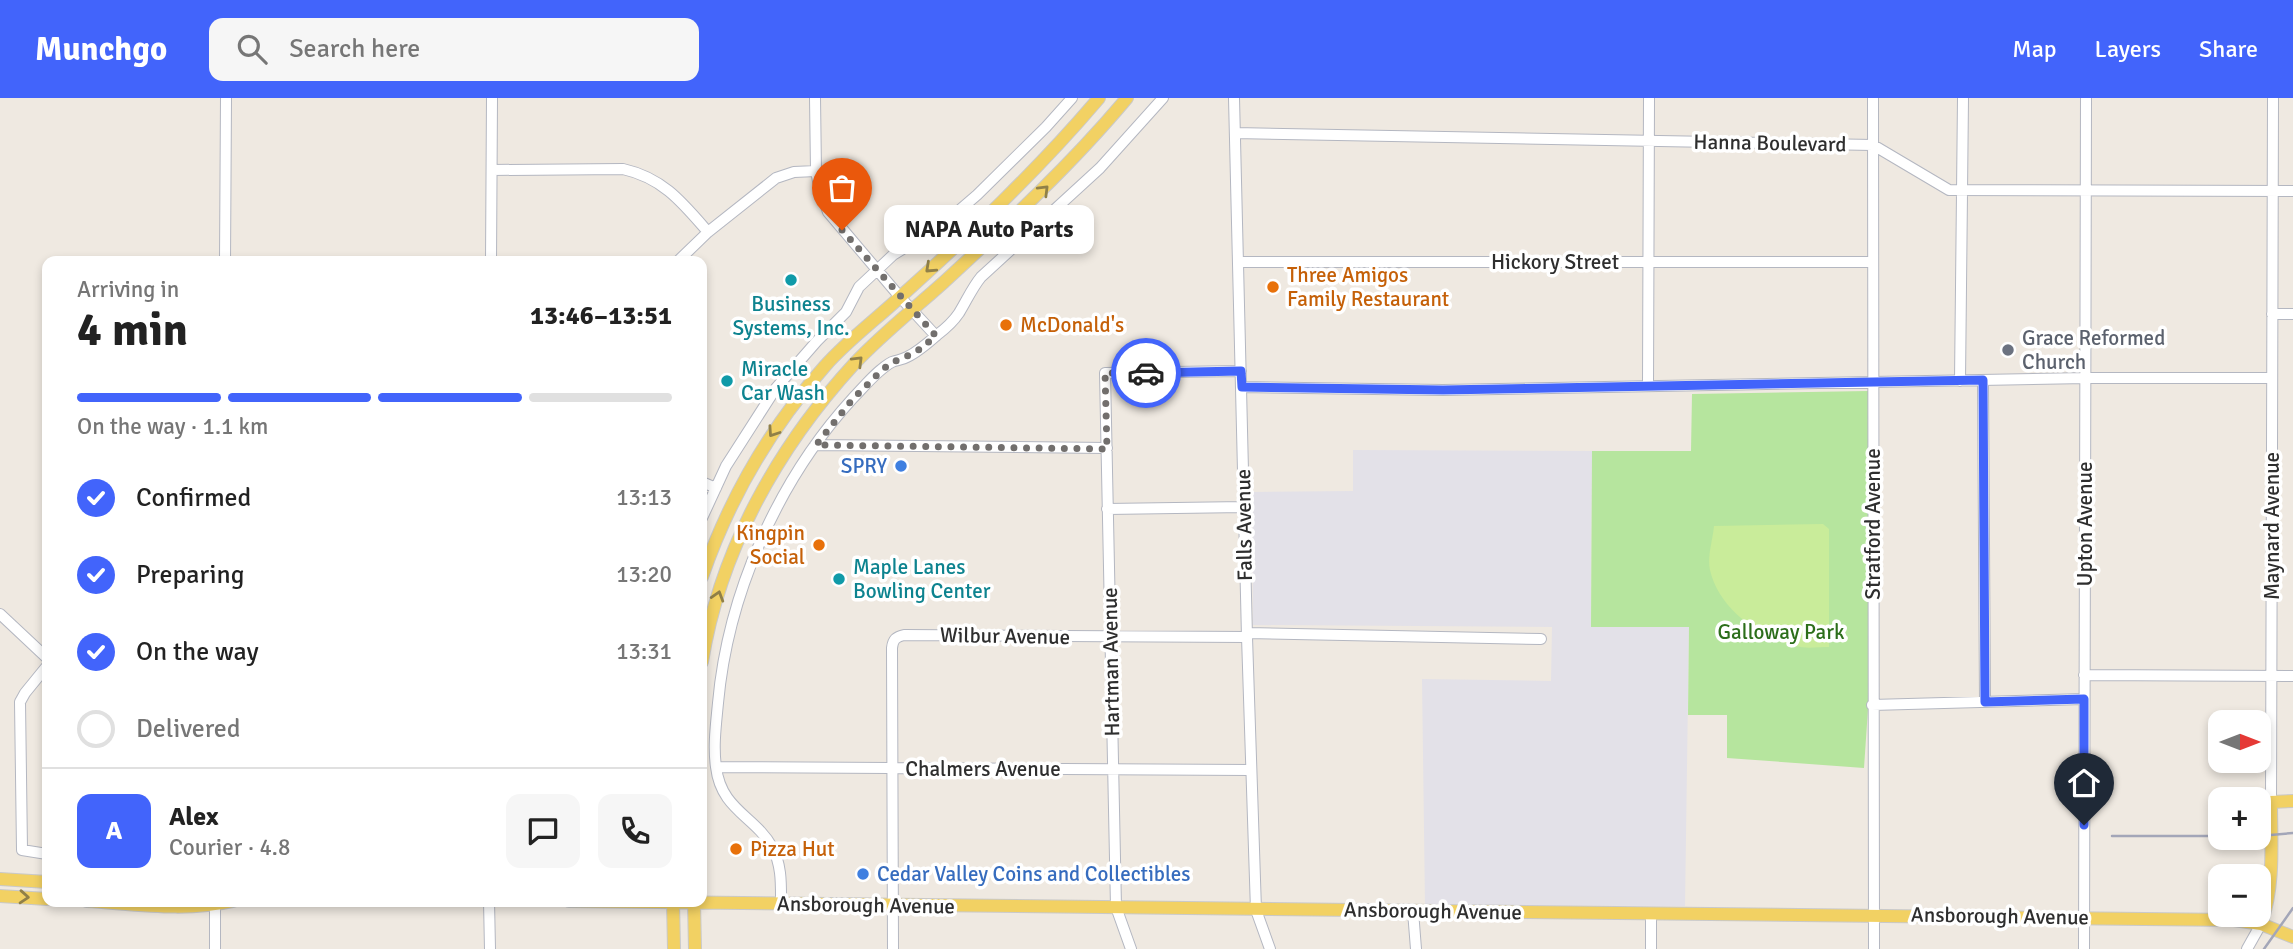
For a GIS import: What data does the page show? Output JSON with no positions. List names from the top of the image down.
{
  "streets": {
    "main road": ["Ansborough Avenue"],
    "street": [
      "Hanna Boulevard",
      "Hickory Street",
      "Stratford Avenue",
      "Upton Avenue",
      "Falls Avenue",
      "Maynard Avenue",
      "Wilbur Avenue",
      "Hartman Avenue",
      "Chalmers Avenue"
    ]
  },
  "crossings": [
    ["Hanna Boulevard", "Stratford Avenue"],
    ["Hanna Boulevard", "Upton Avenue"],
    ["Hanna Boulevard", "Falls Avenue"],
    ["Hanna Boulevard", "Maynard Avenue"],
    ["Hickory Street", "Stratford Avenue"],
    ["Hickory Street", "Falls Avenue"],
    ["Stratford Avenue", "Ansborough Avenue"],
    ["Upton Avenue", "Ansborough Avenue"],
    ["Falls Avenue", "Wilbur Avenue"],
    ["Falls Avenue", "Hartman Avenue"],
    ["Falls Avenue", "Chalmers Avenue"],
    ["Falls Avenue", "Ansborough Avenue"],
    ["Wilbur Avenue", "Hartman Avenue"],
    ["Wilbur Avenue", "Chalmers Avenue"],
    ["Hartman Avenue", "Chalmers Avenue"],
    ["Hartman Avenue", "Ansborough Avenue"]
  ],
  "parks": ["Galloway Park"],
  "places": [
    "NAPA Auto Parts",
    "Business Systems, Inc.",
    "Three Amigos Family Restaurant",
    "McDonald's",
    "Grace Reformed Church",
    "Miracle Car Wash",
    "SPRY",
    "Kingpin Social",
    "Maple Lanes Bowling Center",
    "Pizza Hut",
    "Cedar Valley Coins and Collectibles"
  ],
  "north": "right",
  "page": {
    "header": "Munchgo",
    "search": "Search here",
    "nav": ["Map", "Layers", "Share"],
    "bubble": "NAPA Auto Parts",
    "heading": ["4 min", "Arriving in", "13:46–13:51"],
    "panel": ["Alex", "Courier · 4.8"],
    "bar": "On the way · 1.1 km",
    "list": [
      ["Confirmed", "13:13"],
      ["Preparing", "13:20"],
      ["On the way", "13:31"],
      "Delivered"
    ],
    "map_buttons": ["+", "−"],
    "round": "A"
  }
}
